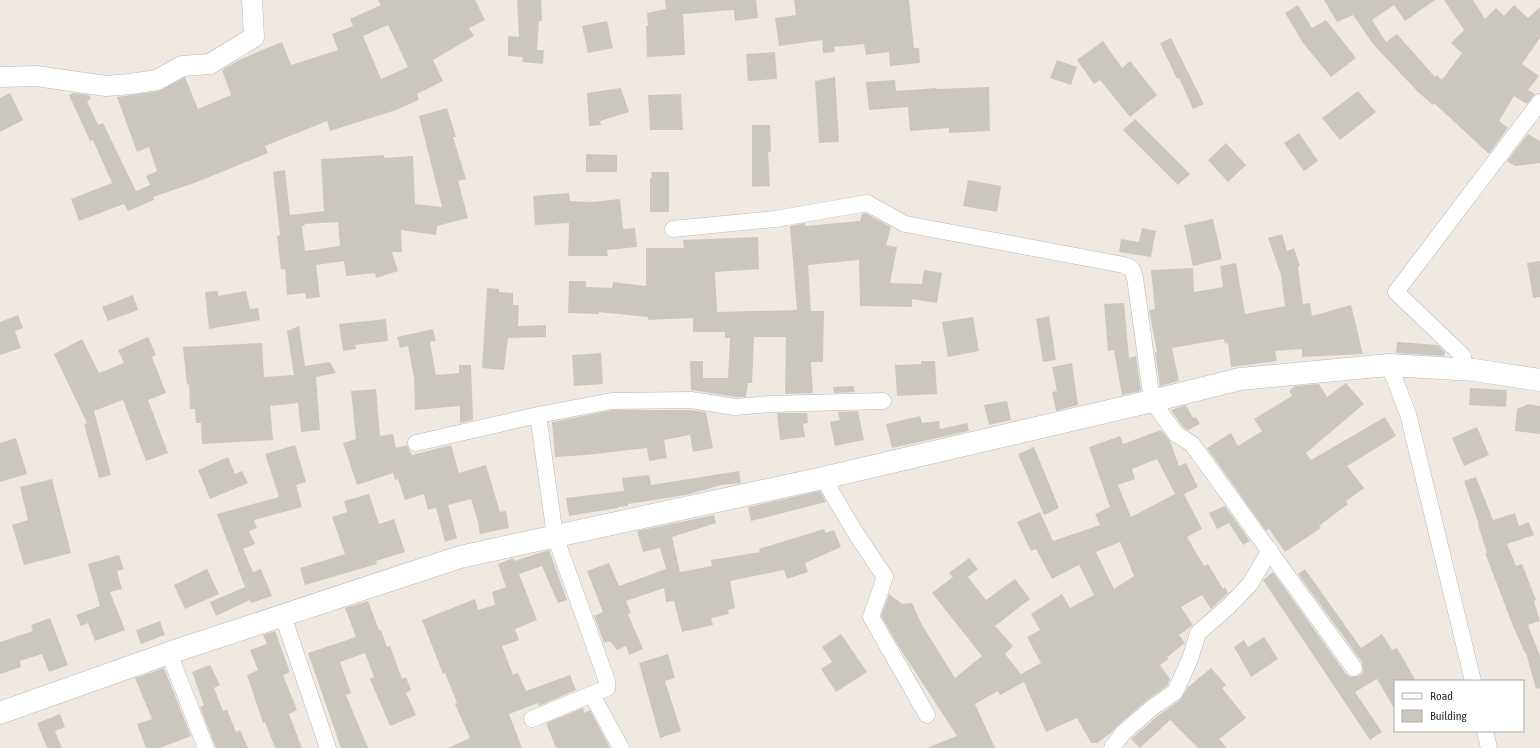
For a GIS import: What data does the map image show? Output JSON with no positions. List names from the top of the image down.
{
  "legend": ["Road", "Building"]
}
